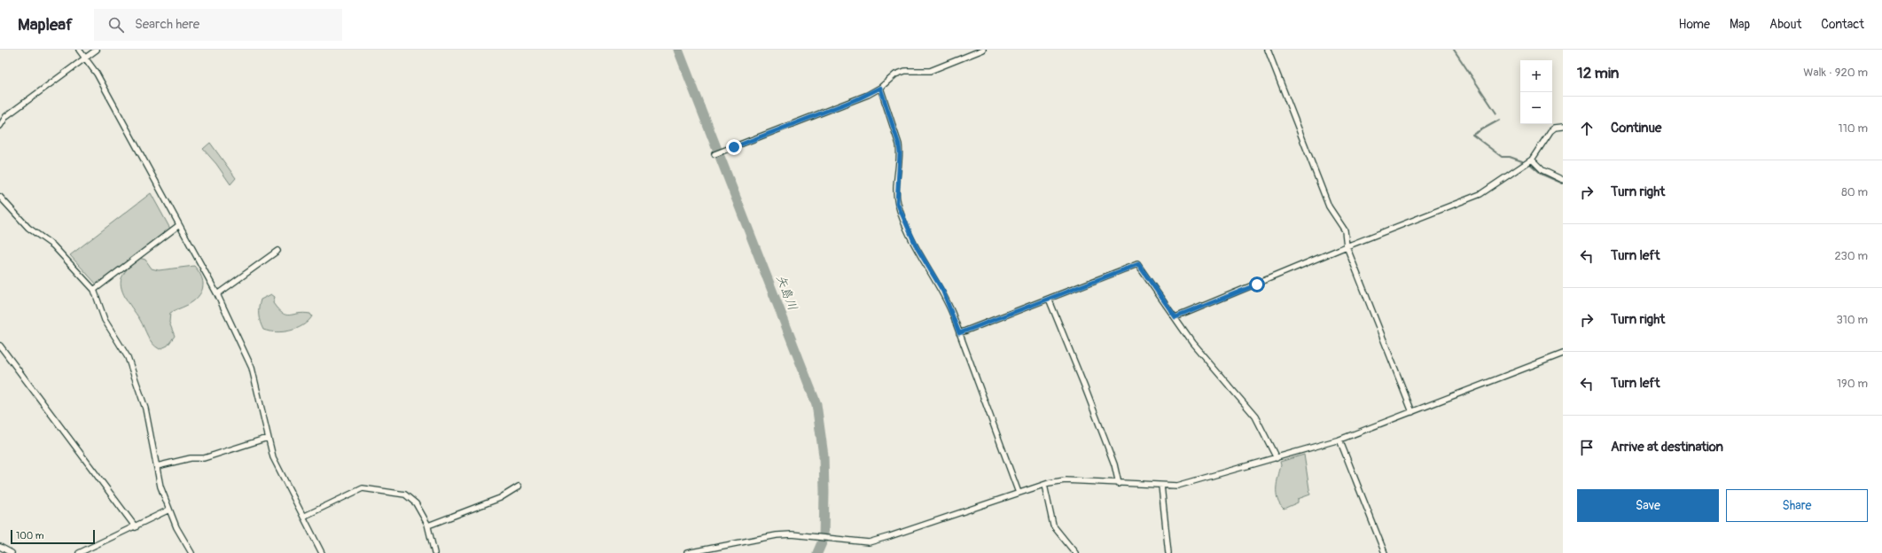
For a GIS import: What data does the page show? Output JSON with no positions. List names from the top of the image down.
{
  "water": ["矢島川"],
  "scale_bar": "100 m",
  "page": {
    "header": "Mapleaf",
    "search": "Search here",
    "nav": [
      "Home",
      "Map",
      "About",
      "Contact"
    ],
    "heading": ["12 min", "Walk · 920 m"],
    "map_buttons": ["+", "−"],
    "list": [
      ["Continue", "110 m"],
      ["Turn right", "80 m"],
      ["Turn left", "230 m"],
      ["Turn right", "310 m"],
      ["Turn left", "190 m"],
      "Arrive at destination"
    ],
    "buttons": ["Save", "Share"],
    "scale": "100 m"
  }
}
